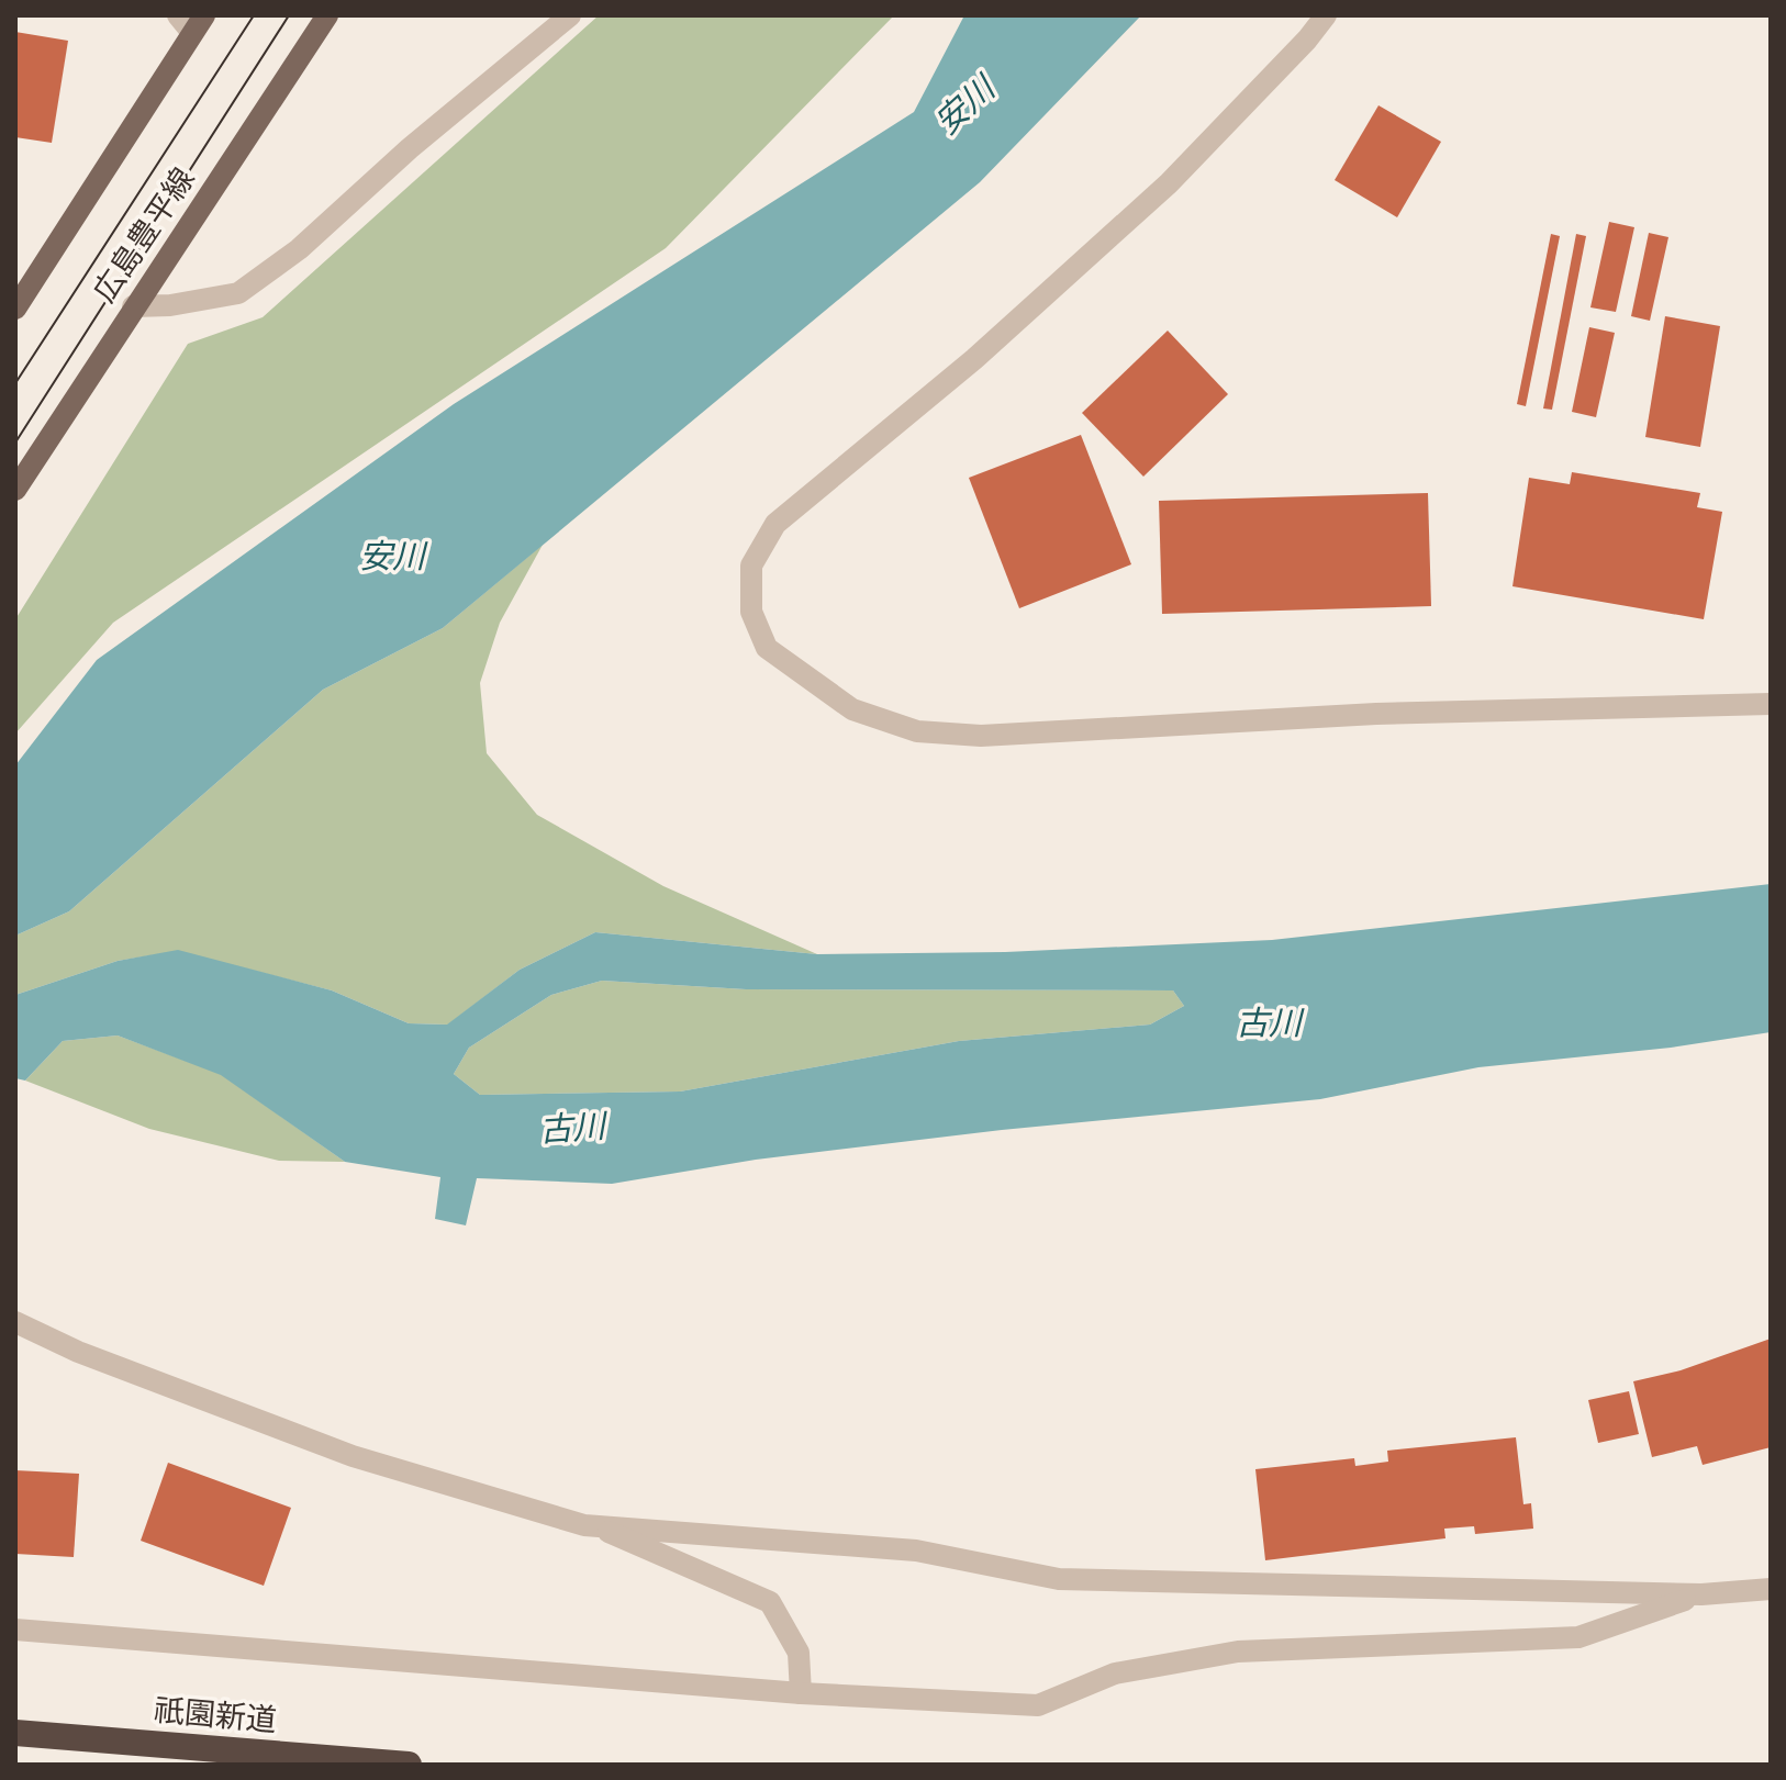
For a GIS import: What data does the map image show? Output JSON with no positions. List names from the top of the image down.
{
  "streets": {
    "highway": ["祇園新道"],
    "main road": ["広島豊平線"]
  },
  "water": ["安川", "古川"]
}
